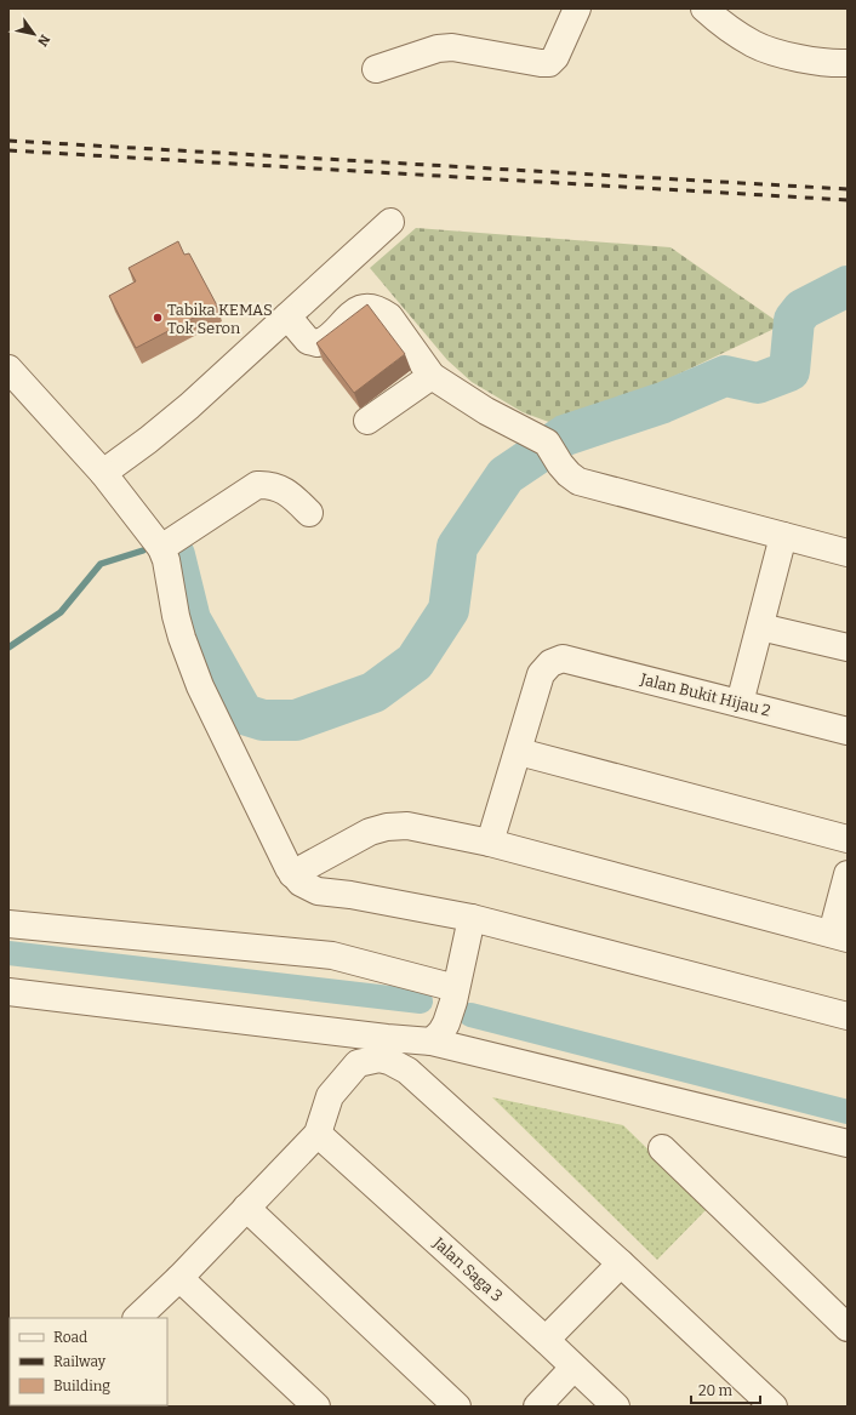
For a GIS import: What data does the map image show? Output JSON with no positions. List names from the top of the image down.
{
  "streets": {
    "street": ["Jalan Bukit Hijau 2", "Jalan Saga 3"]
  },
  "places": ["Tabika KEMAS Tok Seron"],
  "legend": ["Road", "Railway", "Building"],
  "scale_bar": "20 m",
  "north": "bottom right"
}
